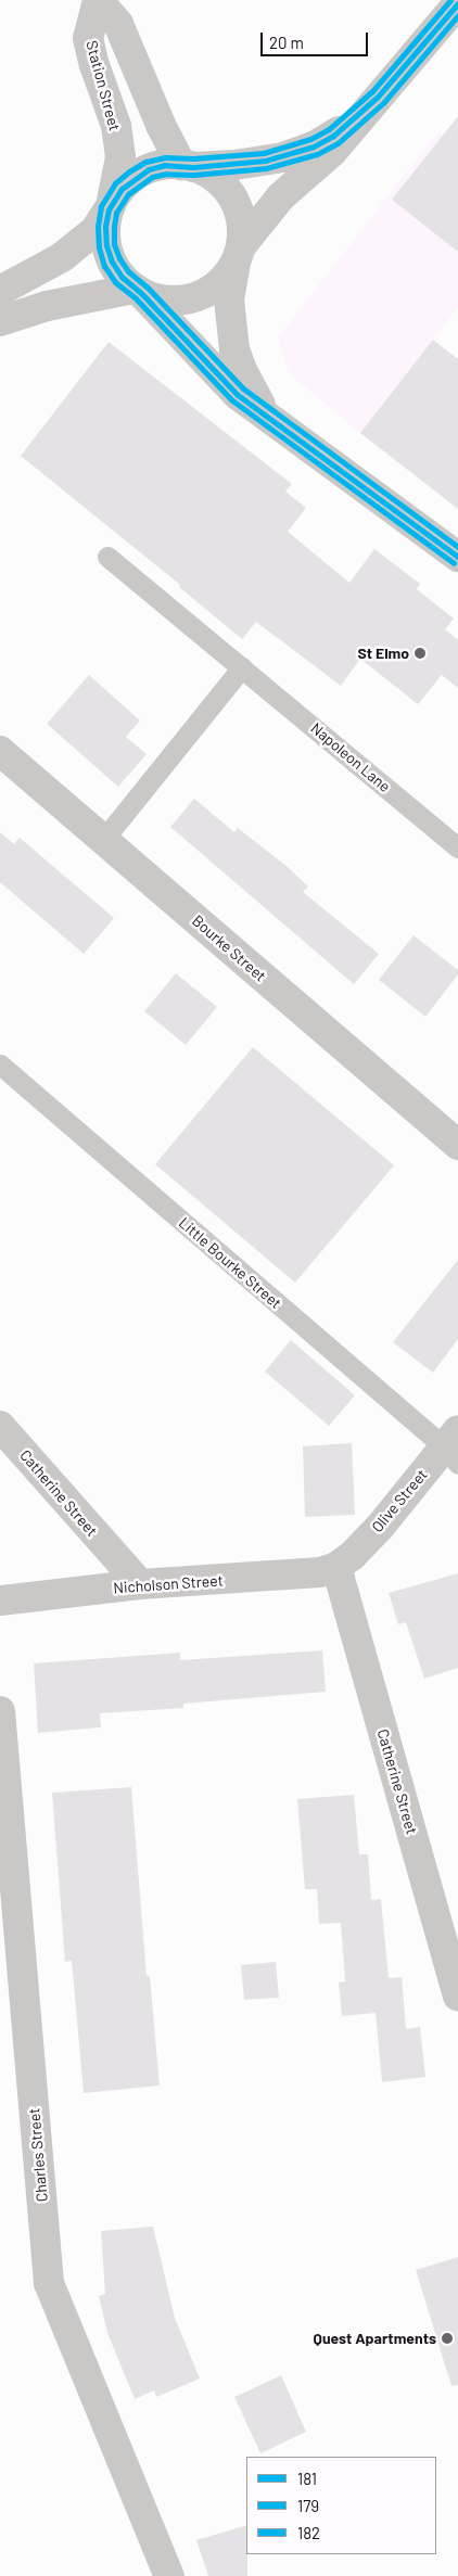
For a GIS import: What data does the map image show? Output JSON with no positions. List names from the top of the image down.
{
  "streets": {
    "street": [
      "Station Street",
      "Bourke Street",
      "Catherine Street",
      "Olive Street",
      "Nicholson Street",
      "Charles Street"
    ],
    "lane": ["Napoleon Lane", "Little Bourke Street"]
  },
  "crossings": [
    ["Little Bourke Street", "Olive Street"],
    ["Catherine Street", "Olive Street"],
    ["Catherine Street", "Nicholson Street"],
    ["Olive Street", "Nicholson Street"]
  ],
  "places": ["St Elmo", "Quest Apartments"],
  "lines": ["transit line 179", "transit line 181", "transit line 182"],
  "legend": ["181", "179", "182"],
  "scale_bar": "20 m"
}
